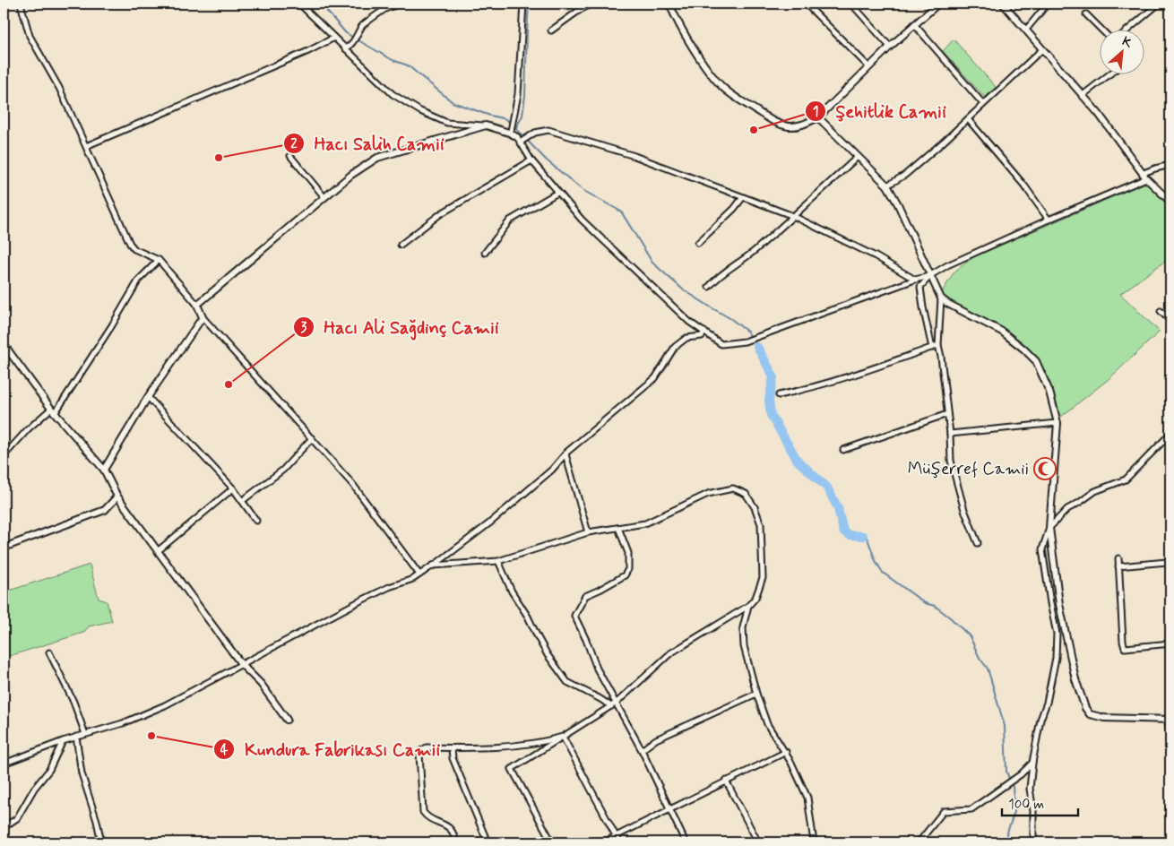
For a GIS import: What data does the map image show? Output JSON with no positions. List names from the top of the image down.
{
  "places": {
    "other": [
      "Şehitlik Camii",
      "Hacı Salih Camii",
      "Hacı Ali Sağdinç Camii",
      "Kundura Fabrikası Camii"
    ],
    "mosque": ["Müşerref Camii"]
  },
  "scale_bar": "100 m",
  "north": "top right"
}
